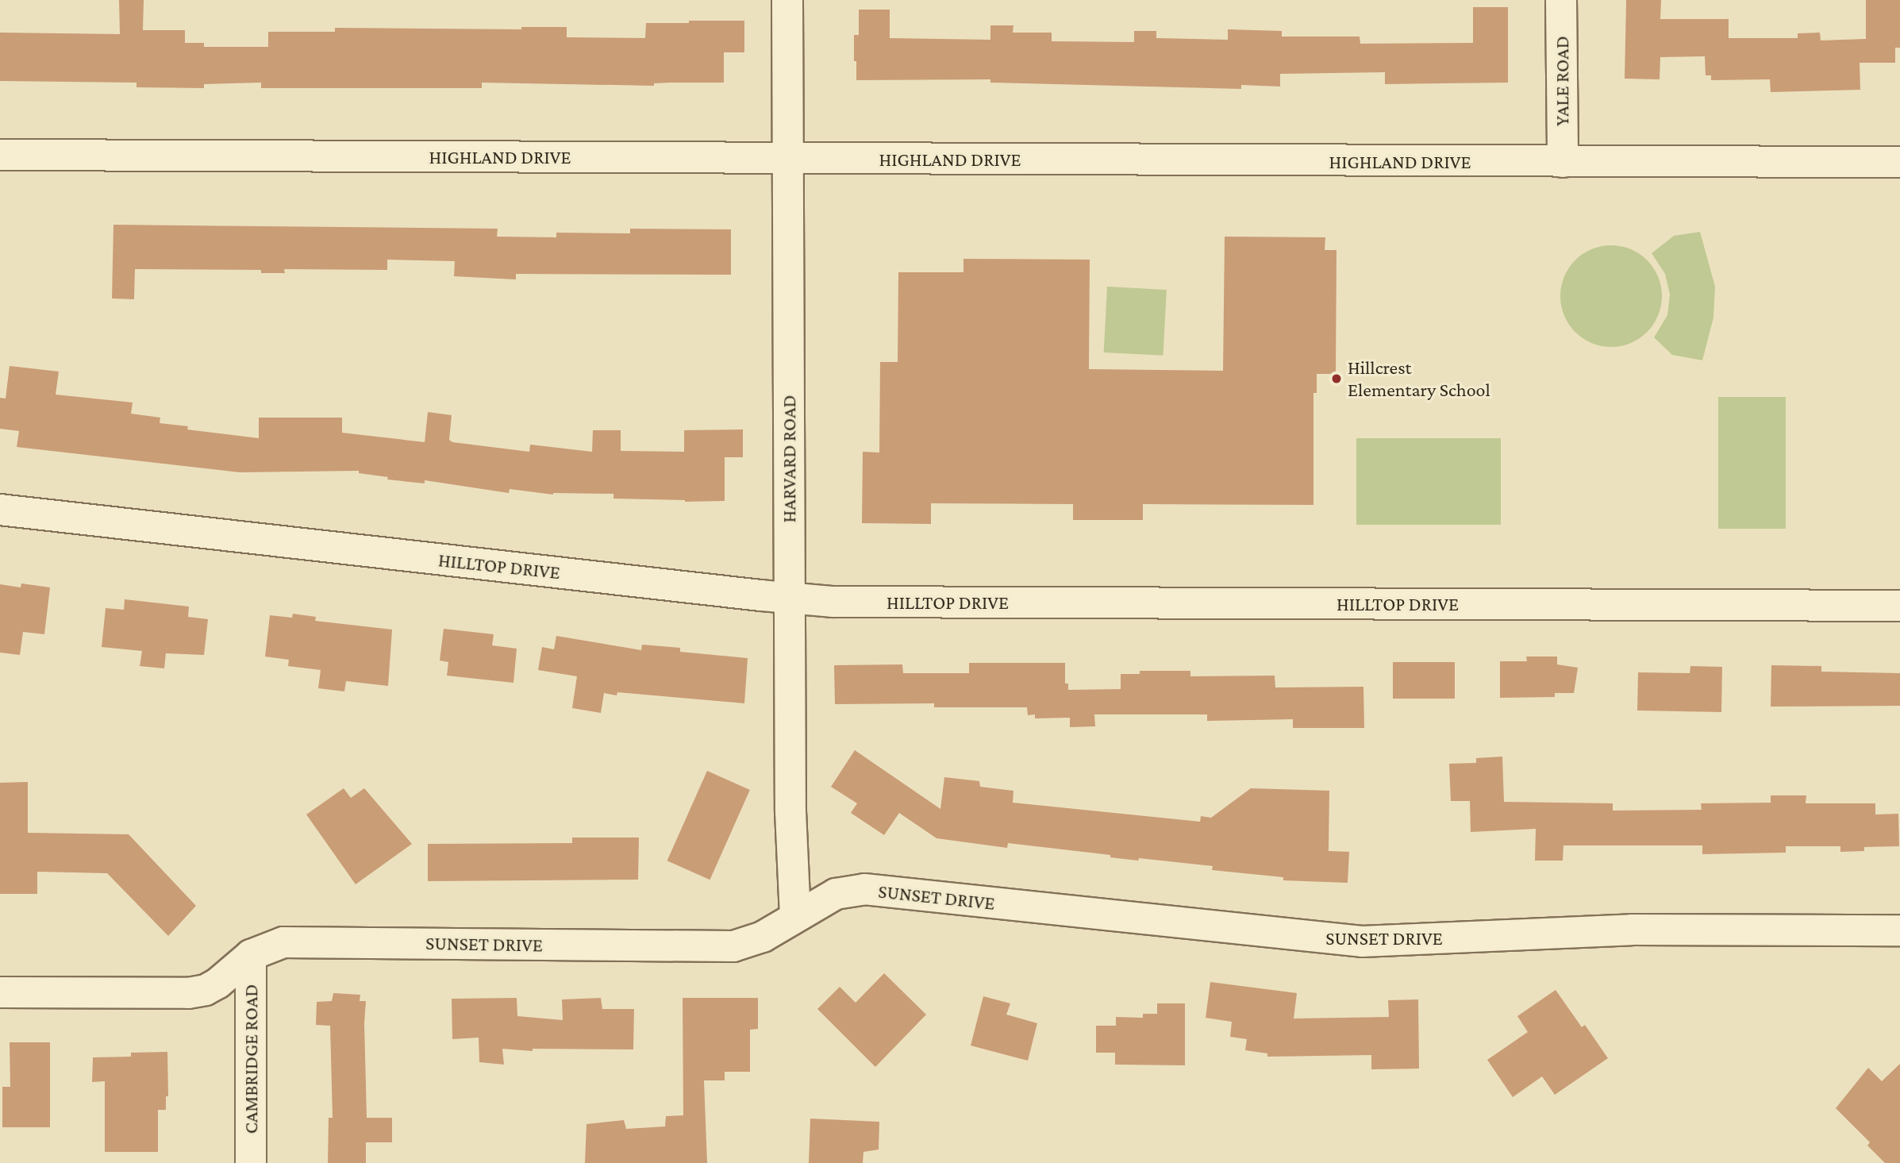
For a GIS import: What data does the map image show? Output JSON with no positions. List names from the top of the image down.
{
  "streets": {
    "street": [
      "YALE ROAD",
      "HIGHLAND DRIVE",
      "HARVARD ROAD",
      "HILLTOP DRIVE",
      "SUNSET DRIVE",
      "CAMBRIDGE ROAD"
    ]
  },
  "crossings": [
    ["YALE ROAD", "HIGHLAND DRIVE"],
    ["HIGHLAND DRIVE", "HARVARD ROAD"],
    ["HARVARD ROAD", "HILLTOP DRIVE"],
    ["HARVARD ROAD", "SUNSET DRIVE"],
    ["SUNSET DRIVE", "CAMBRIDGE ROAD"]
  ],
  "places": ["Hillcrest Elementary School"]
}
